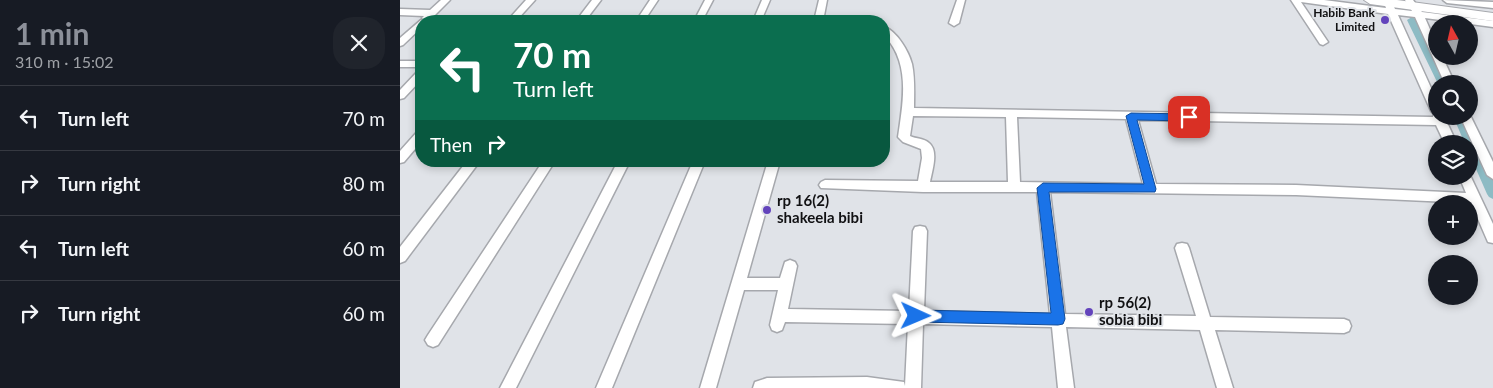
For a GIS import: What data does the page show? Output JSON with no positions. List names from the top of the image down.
{
  "places": ["Habib Bank Limited", "rp 16(2) shakeela bibi", "rp 56(2) sobia bibi"],
  "north": "top",
  "page": {
    "heading": ["1 min", "310 m · 15:02"],
    "map_buttons": ["+", "−"],
    "turn": ["70 m", "Turn left"],
    "list": [
      {
        "name": "Turn left",
        "value": "70 m"
      },
      {
        "name": "Turn right",
        "value": "80 m"
      },
      {
        "name": "Turn left",
        "value": "60 m"
      },
      {
        "name": "Turn right",
        "value": "60 m"
      }
    ],
    "then": "Then"
  }
}
